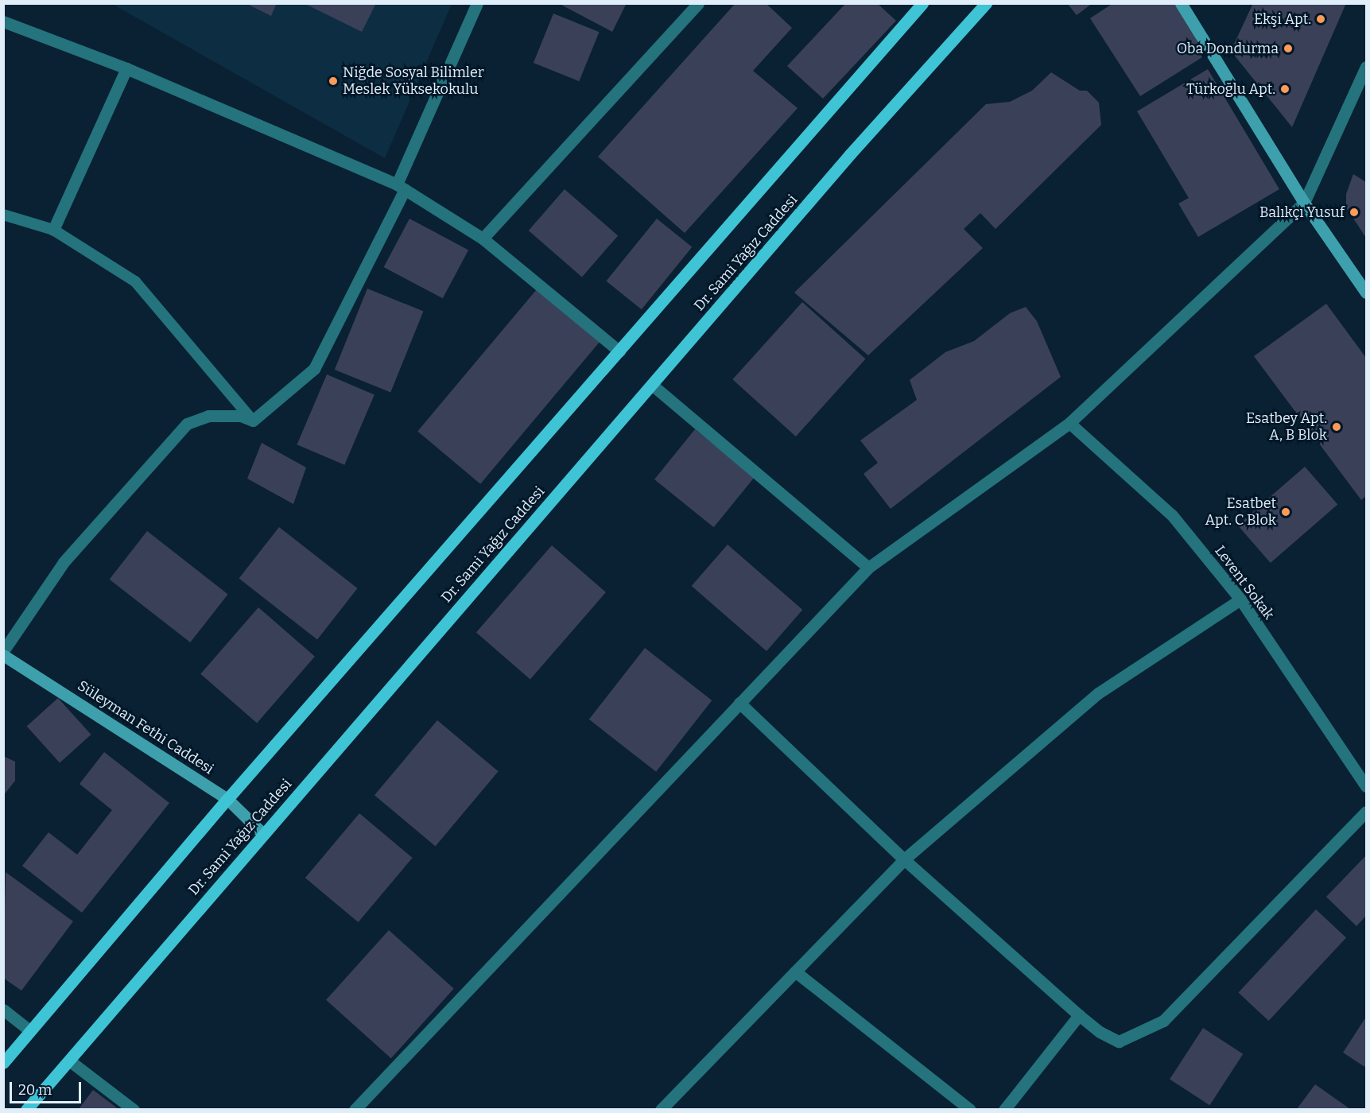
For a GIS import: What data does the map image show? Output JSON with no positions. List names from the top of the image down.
{
  "streets": {
    "main road": ["Dr. Sami Yağız Caddesi", "Süleyman Fethi Caddesi"],
    "street": ["Levent Sokak"]
  },
  "crossings": [
    ["Dr. Sami Yağız Caddesi", "Süleyman Fethi Caddesi"]
  ],
  "places": [
    "Ekşi Apt.",
    "Oba Dondurma",
    "Niğde Sosyal Bilimler Meslek Yüksekokulu",
    "Türkoğlu Apt.",
    "Balıkçı Yusuf",
    "Esatbey Apt. A, B Blok",
    "Esatbet Apt. C Blok"
  ],
  "scale_bar": "20 m"
}
